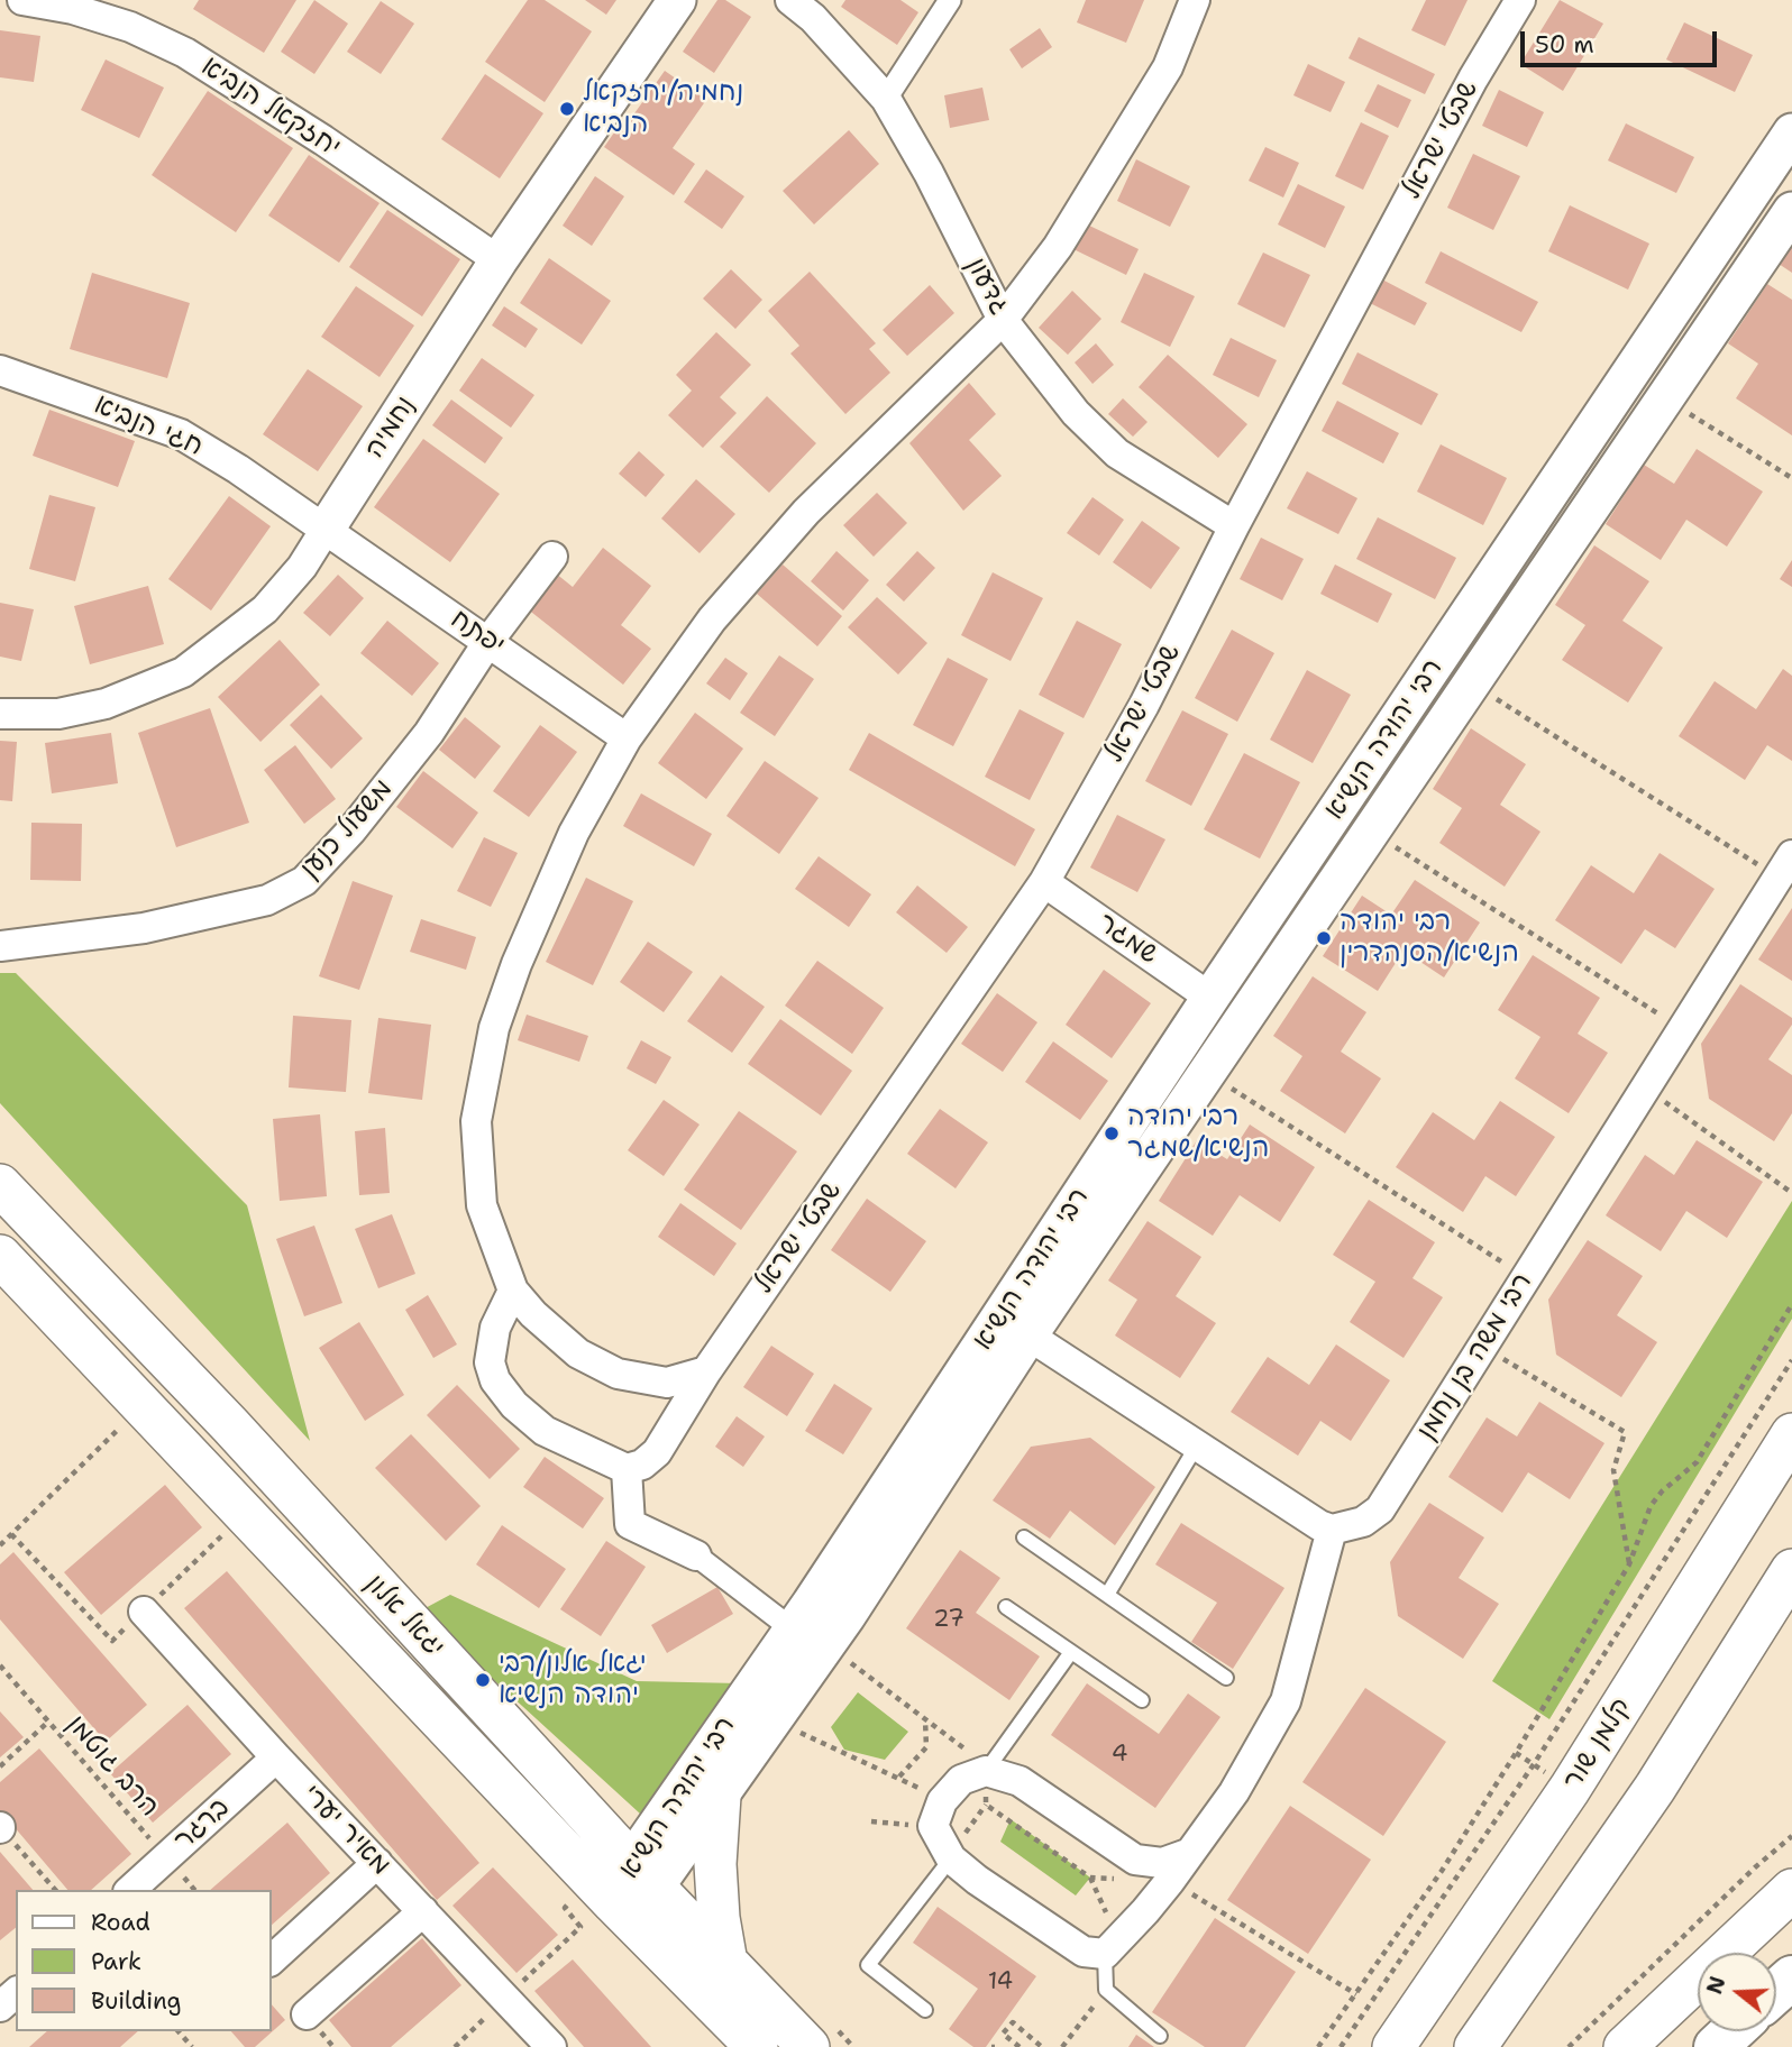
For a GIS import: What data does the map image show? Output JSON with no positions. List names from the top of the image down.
{
  "streets": {
    "main road": ["יגאל אלון", "קלמן שור"],
    "street": [
      "יחזקאל הנביא",
      "שבטי ישראל",
      "גדעון",
      "חגי הנביא",
      "נחמיה",
      "יפתח",
      "רבי יהודה הנשיא",
      "משעול כנען",
      "שמגר",
      "רבי משה בן נחמן",
      "ברגר",
      "מאיר יערי"
    ],
    "path": ["הרב גוטמן"]
  },
  "crossings": [
    ["יחזקאל הנביא", "נחמיה"],
    ["שבטי ישראל", "גדעון"],
    ["שבטי ישראל", "שמגר"],
    ["חגי הנביא", "נחמיה"],
    ["חגי הנביא", "יפתח"],
    ["נחמיה", "יפתח"],
    ["יפתח", "משעול כנען"],
    ["רבי יהודה הנשיא", "שמגר"],
    ["רבי יהודה הנשיא", "יגאל אלון"],
    ["הרב גוטמן", "ברגר"],
    ["ברגר", "מאיר יערי"]
  ],
  "places": [
    "נחמיה/יחזקאל הנביא",
    "רבי יהודה הנשיא/הסנהדרין",
    "רבי יהודה הנשיא/שמגר",
    "יגאל אלון/רבי יהודה הנשיא"
  ],
  "house_numbers": ["27", "4", "14"],
  "legend": ["Road", "Park", "Building"],
  "scale_bar": "50 m",
  "north": "left"
}
